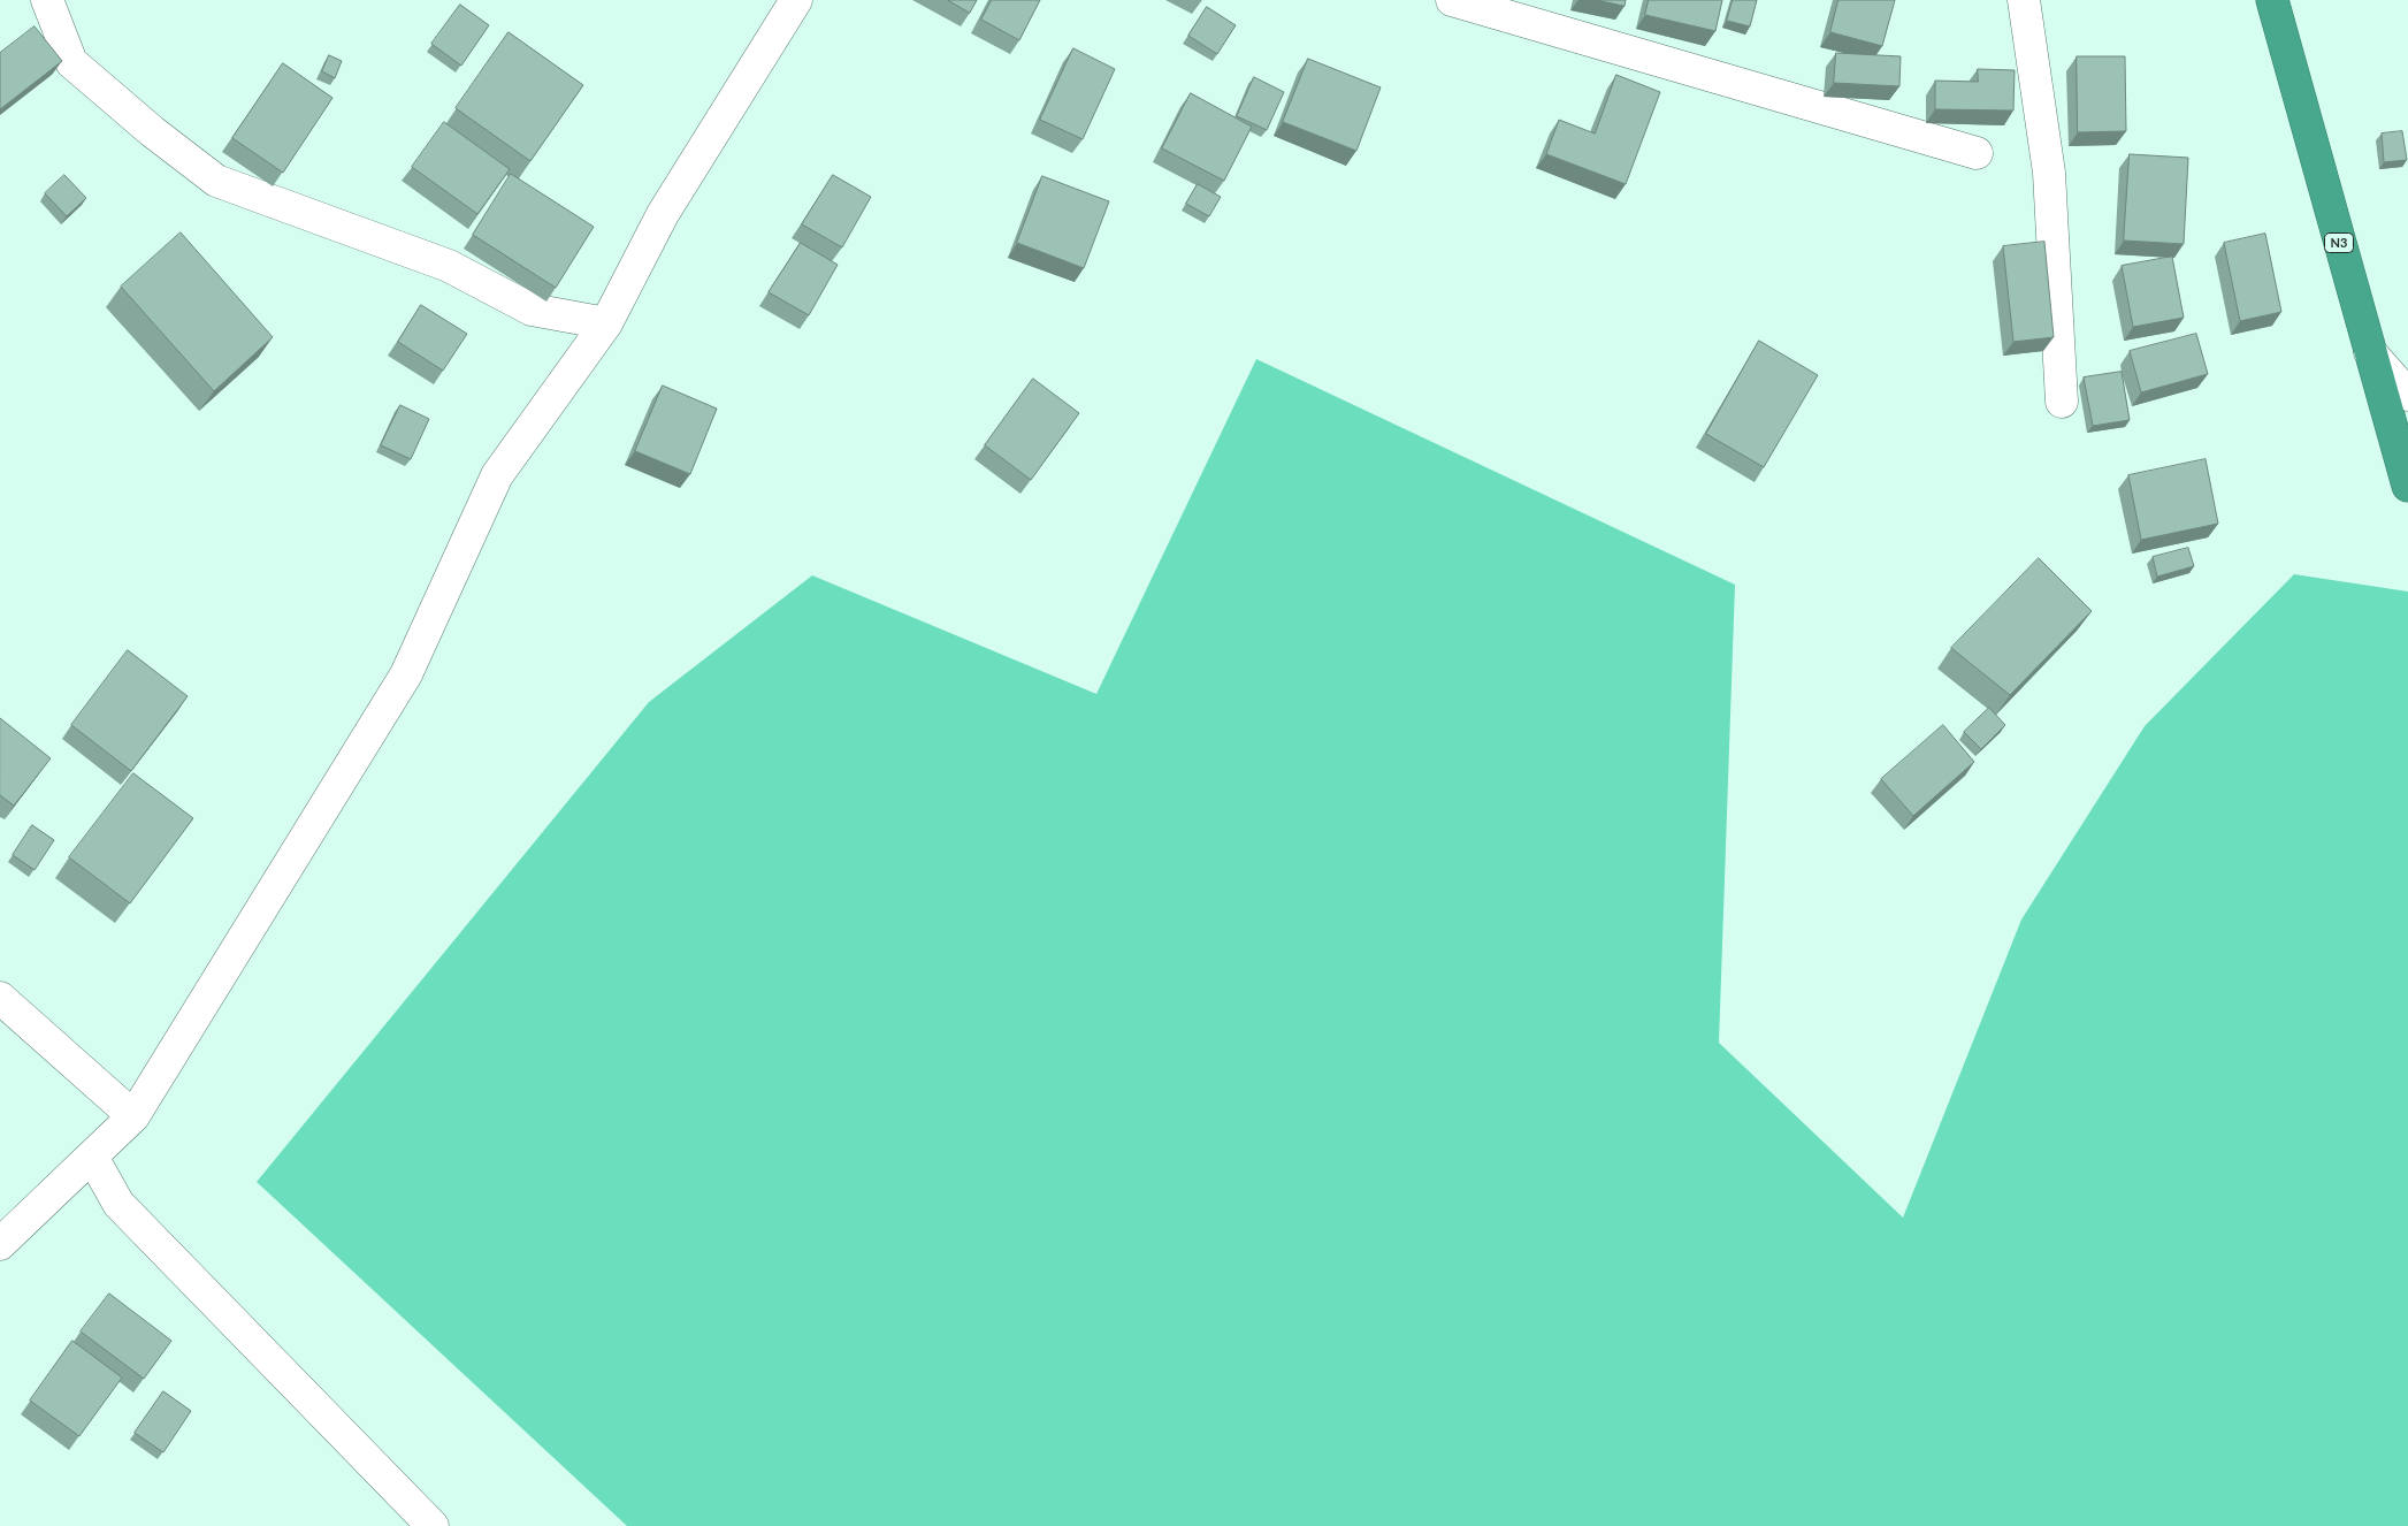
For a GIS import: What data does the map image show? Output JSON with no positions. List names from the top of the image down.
{
  "streets": {
    "highway": ["N3"]
  }
}
